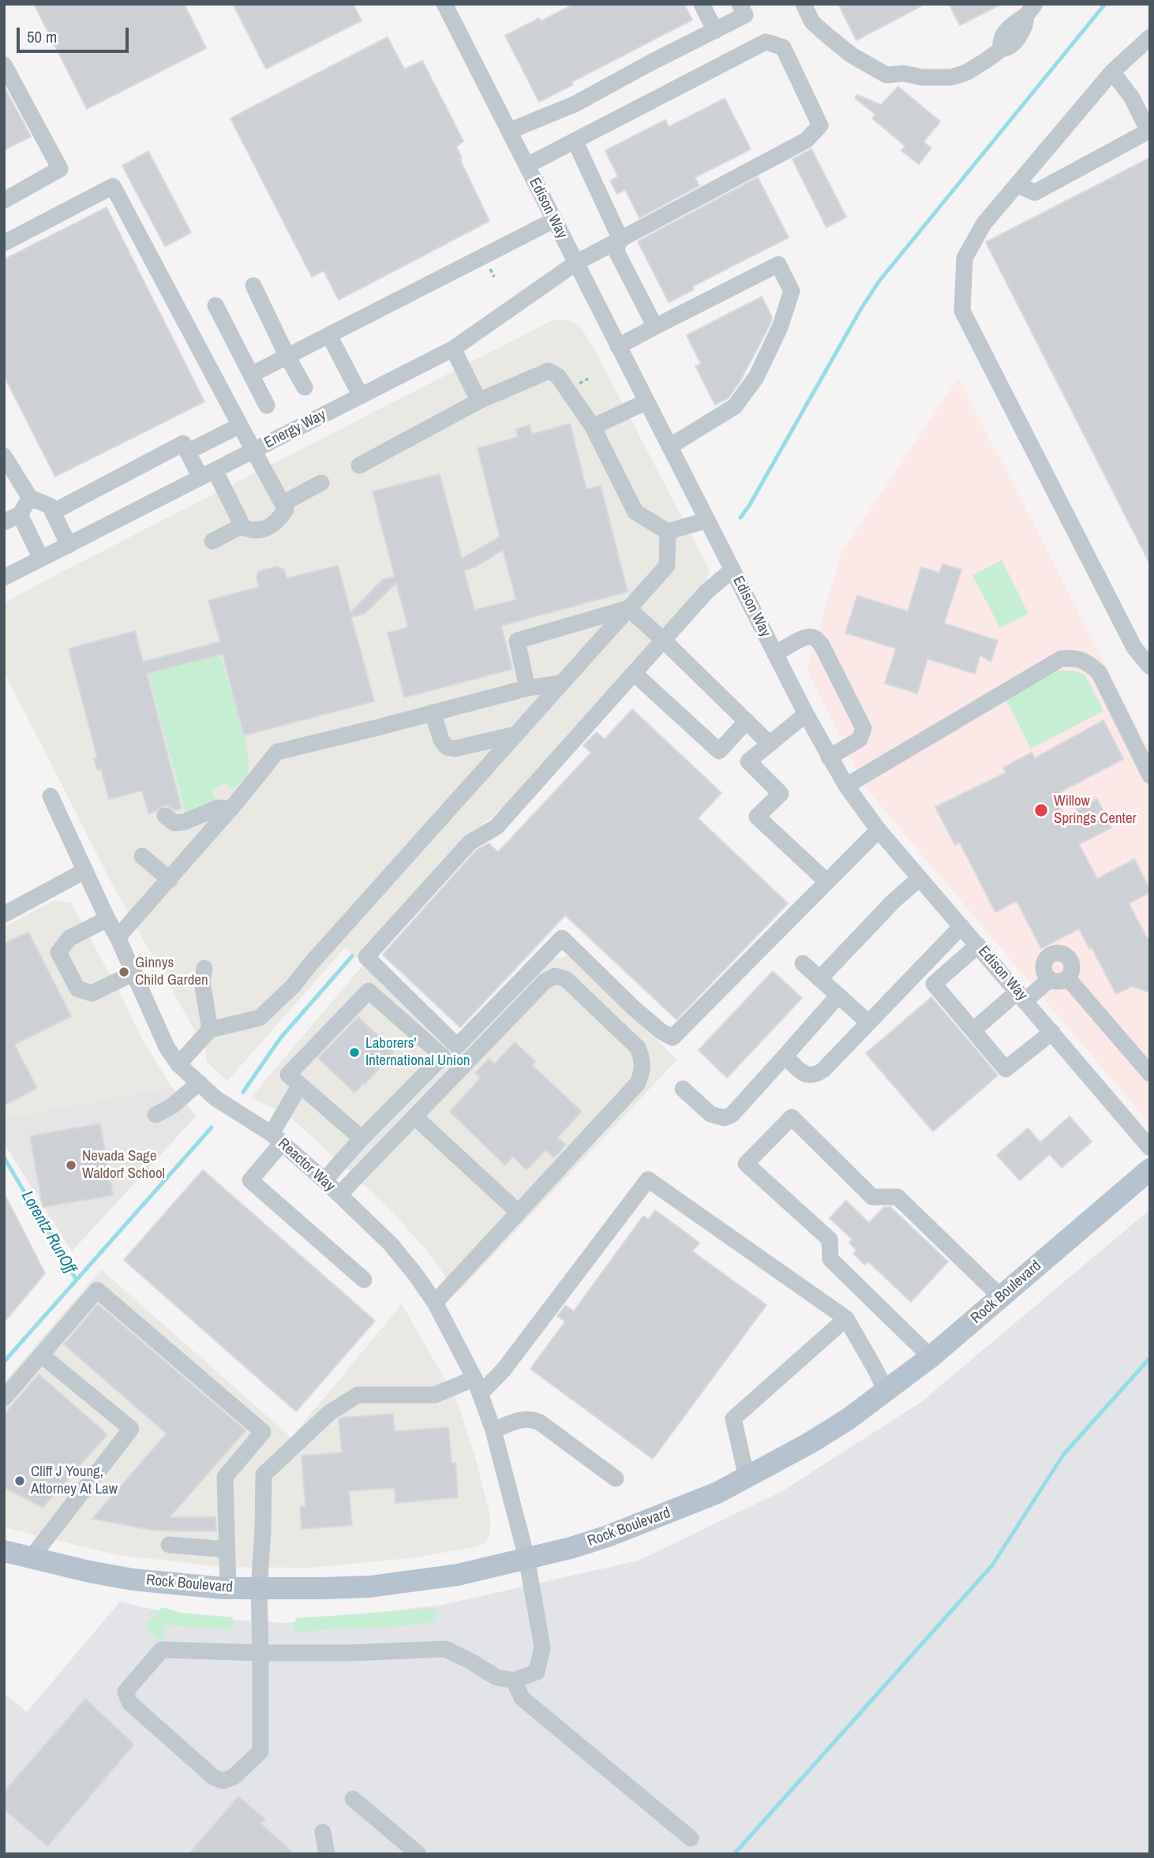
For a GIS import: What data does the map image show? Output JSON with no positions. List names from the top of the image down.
{
  "streets": {
    "main road": ["Rock Boulevard"],
    "street": ["Edison Way", "Energy Way", "Reactor Way"]
  },
  "crossings": [
    ["Edison Way", "Energy Way"],
    ["Reactor Way", "Rock Boulevard"]
  ],
  "water": ["Lorentz RunOff"],
  "places": [
    "Willow Springs Center",
    "Ginnys Child Garden",
    "Laborers' International Union",
    "Nevada Sage Waldorf School",
    "Cliff J Young, Attorney At Law"
  ],
  "scale_bar": "50 m"
}
